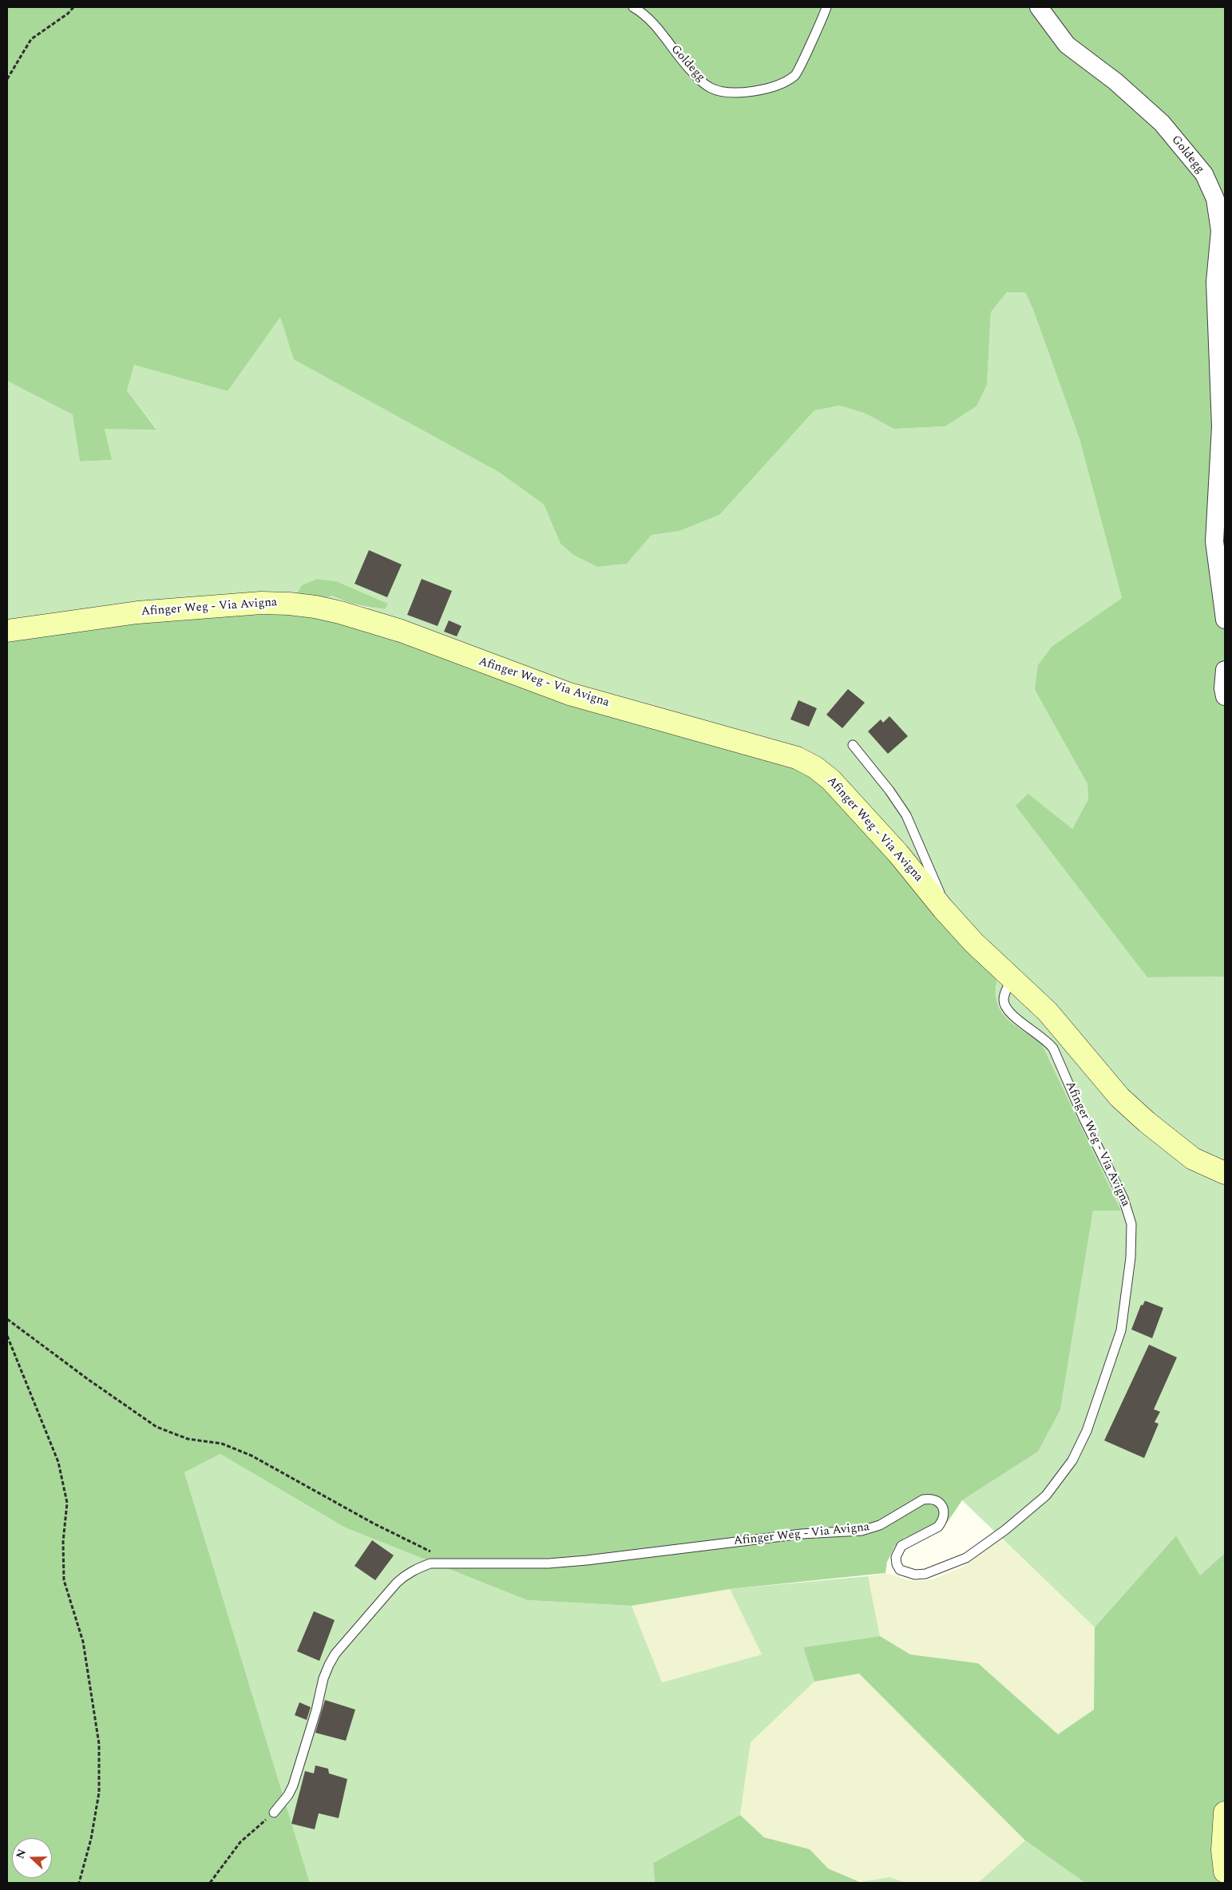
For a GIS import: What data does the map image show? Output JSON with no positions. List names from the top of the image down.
{
  "streets": {
    "street": ["Goldegg", "Afinger Weg - Via Avigna"]
  },
  "north": "left"
}
